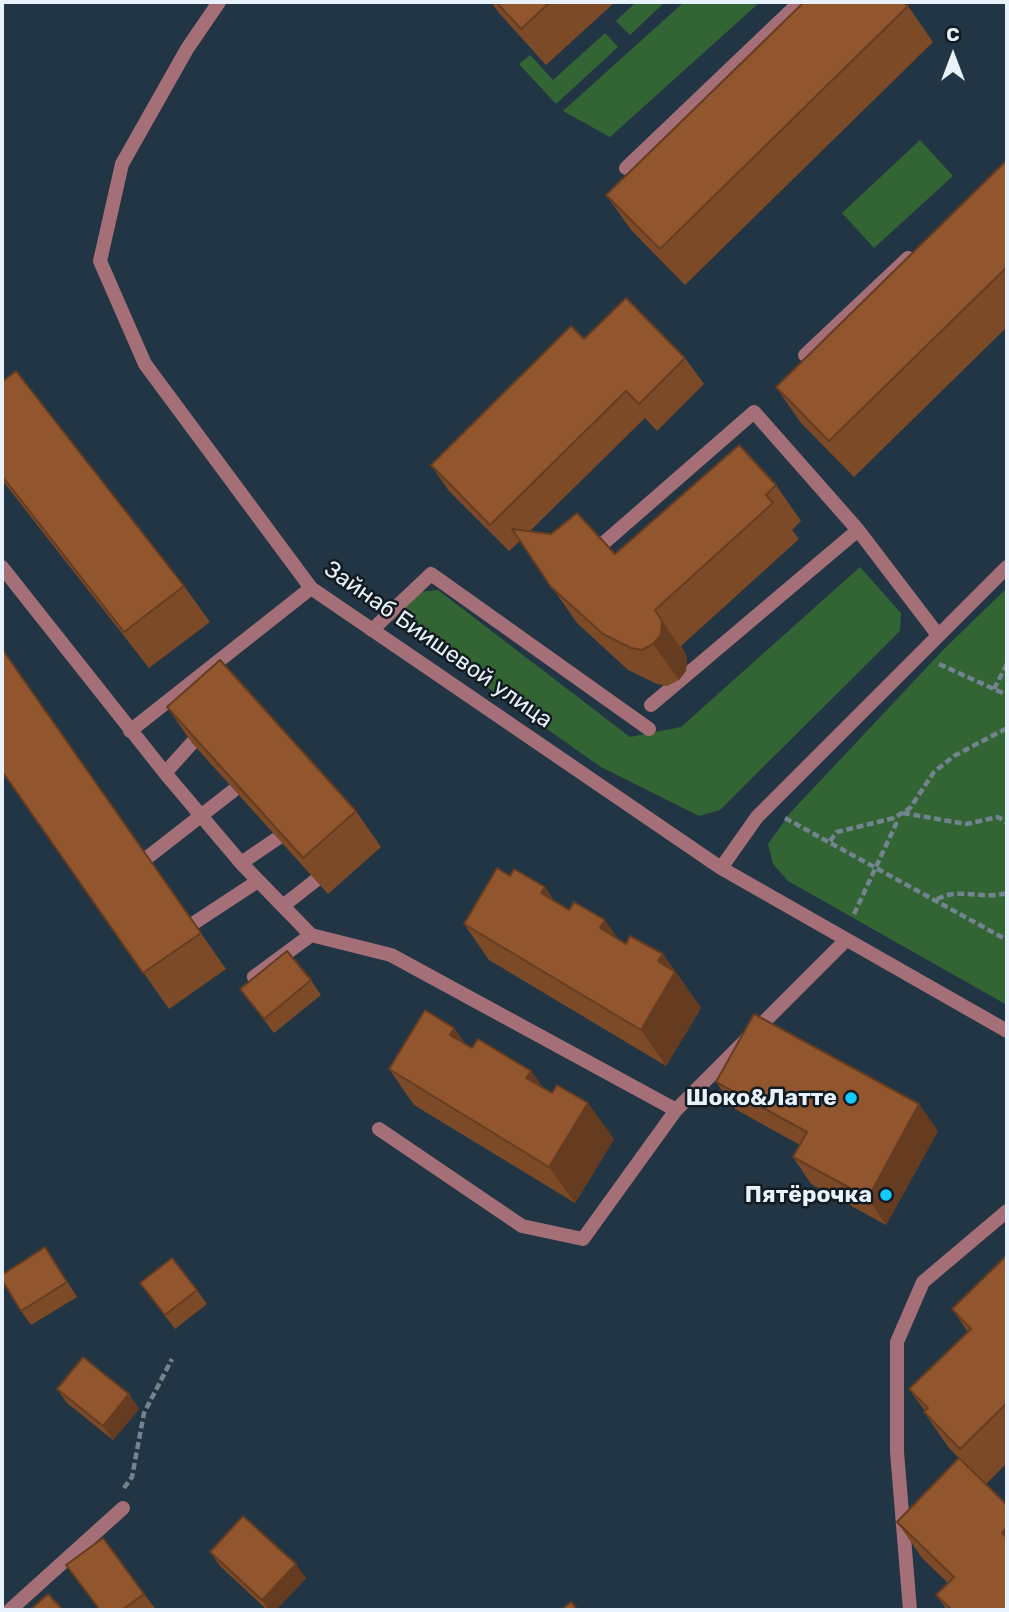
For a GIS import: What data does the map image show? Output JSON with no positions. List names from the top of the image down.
{
  "streets": {
    "street": ["Зайнаб Биишевой улица"]
  },
  "places": ["Шоко&Латте", "Пятёрочка"],
  "north": "top"
}
